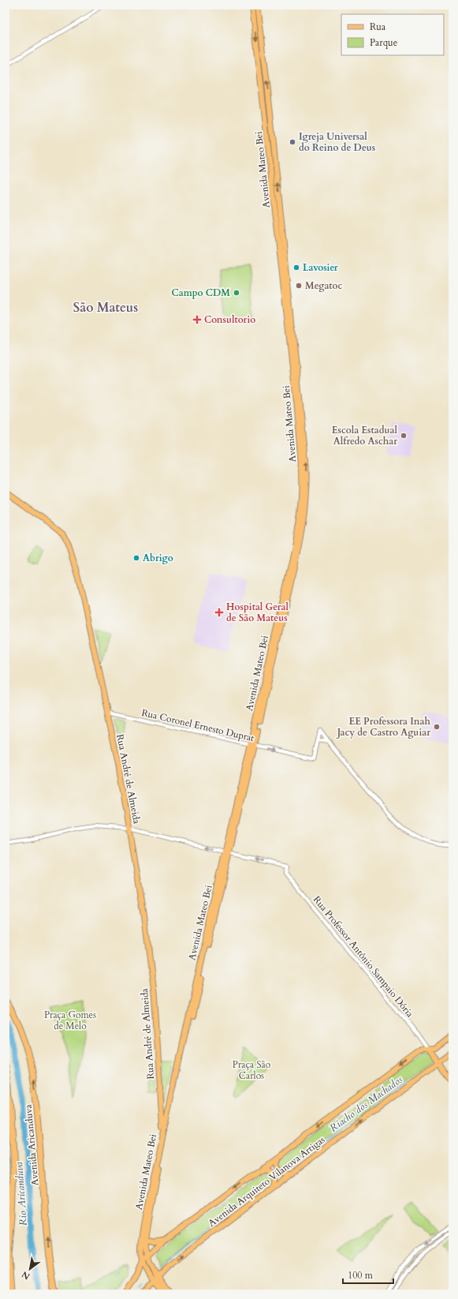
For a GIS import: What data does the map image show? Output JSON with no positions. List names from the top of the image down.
{
  "streets": {
    "highway": ["Avenida Aricanduva"],
    "main road": ["Avenida Mateo Bei", "Rua André de Almeida", "Avenida Arquiteto Vilanova Artigas"],
    "street": ["Rua Coronel Ernesto Duprat", "Rua Professor Antônio Sampaio Dória"]
  },
  "crossings": [
    ["Avenida Mateo Bei", "Rua Coronel Ernesto Duprat"],
    ["Avenida Mateo Bei", "Rua André de Almeida"],
    ["Avenida Mateo Bei", "Rua Professor Antônio Sampaio Dória"],
    ["Avenida Mateo Bei", "Avenida Arquiteto Vilanova Artigas"],
    ["Rua Coronel Ernesto Duprat", "Rua André de Almeida"],
    ["Rua Professor Antônio Sampaio Dória", "Avenida Arquiteto Vilanova Artigas"]
  ],
  "one_way": ["Rua Professor Antônio Sampaio Dória"],
  "districts": ["São Mateus"],
  "water": ["Riacho dos Machados", "Rio Aricanduva"],
  "parks": ["Praça Gomes de Melo", "Praça São Carlos"],
  "places": {
    "other": [
      "Igreja Universal do Reino de Deus",
      "Lavosier",
      "Megatoc",
      "Campo CDM",
      "Escola Estadual Alfredo Aschar",
      "Abrigo",
      "EE Professora Inah Jacy de Castro Aguiar"
    ],
    "health": ["Consultorio", "Hospital Geral de São Mateus"]
  },
  "legend": ["Rua", "Parque"],
  "scale_bar": "100 m",
  "north": "bottom left"
}
